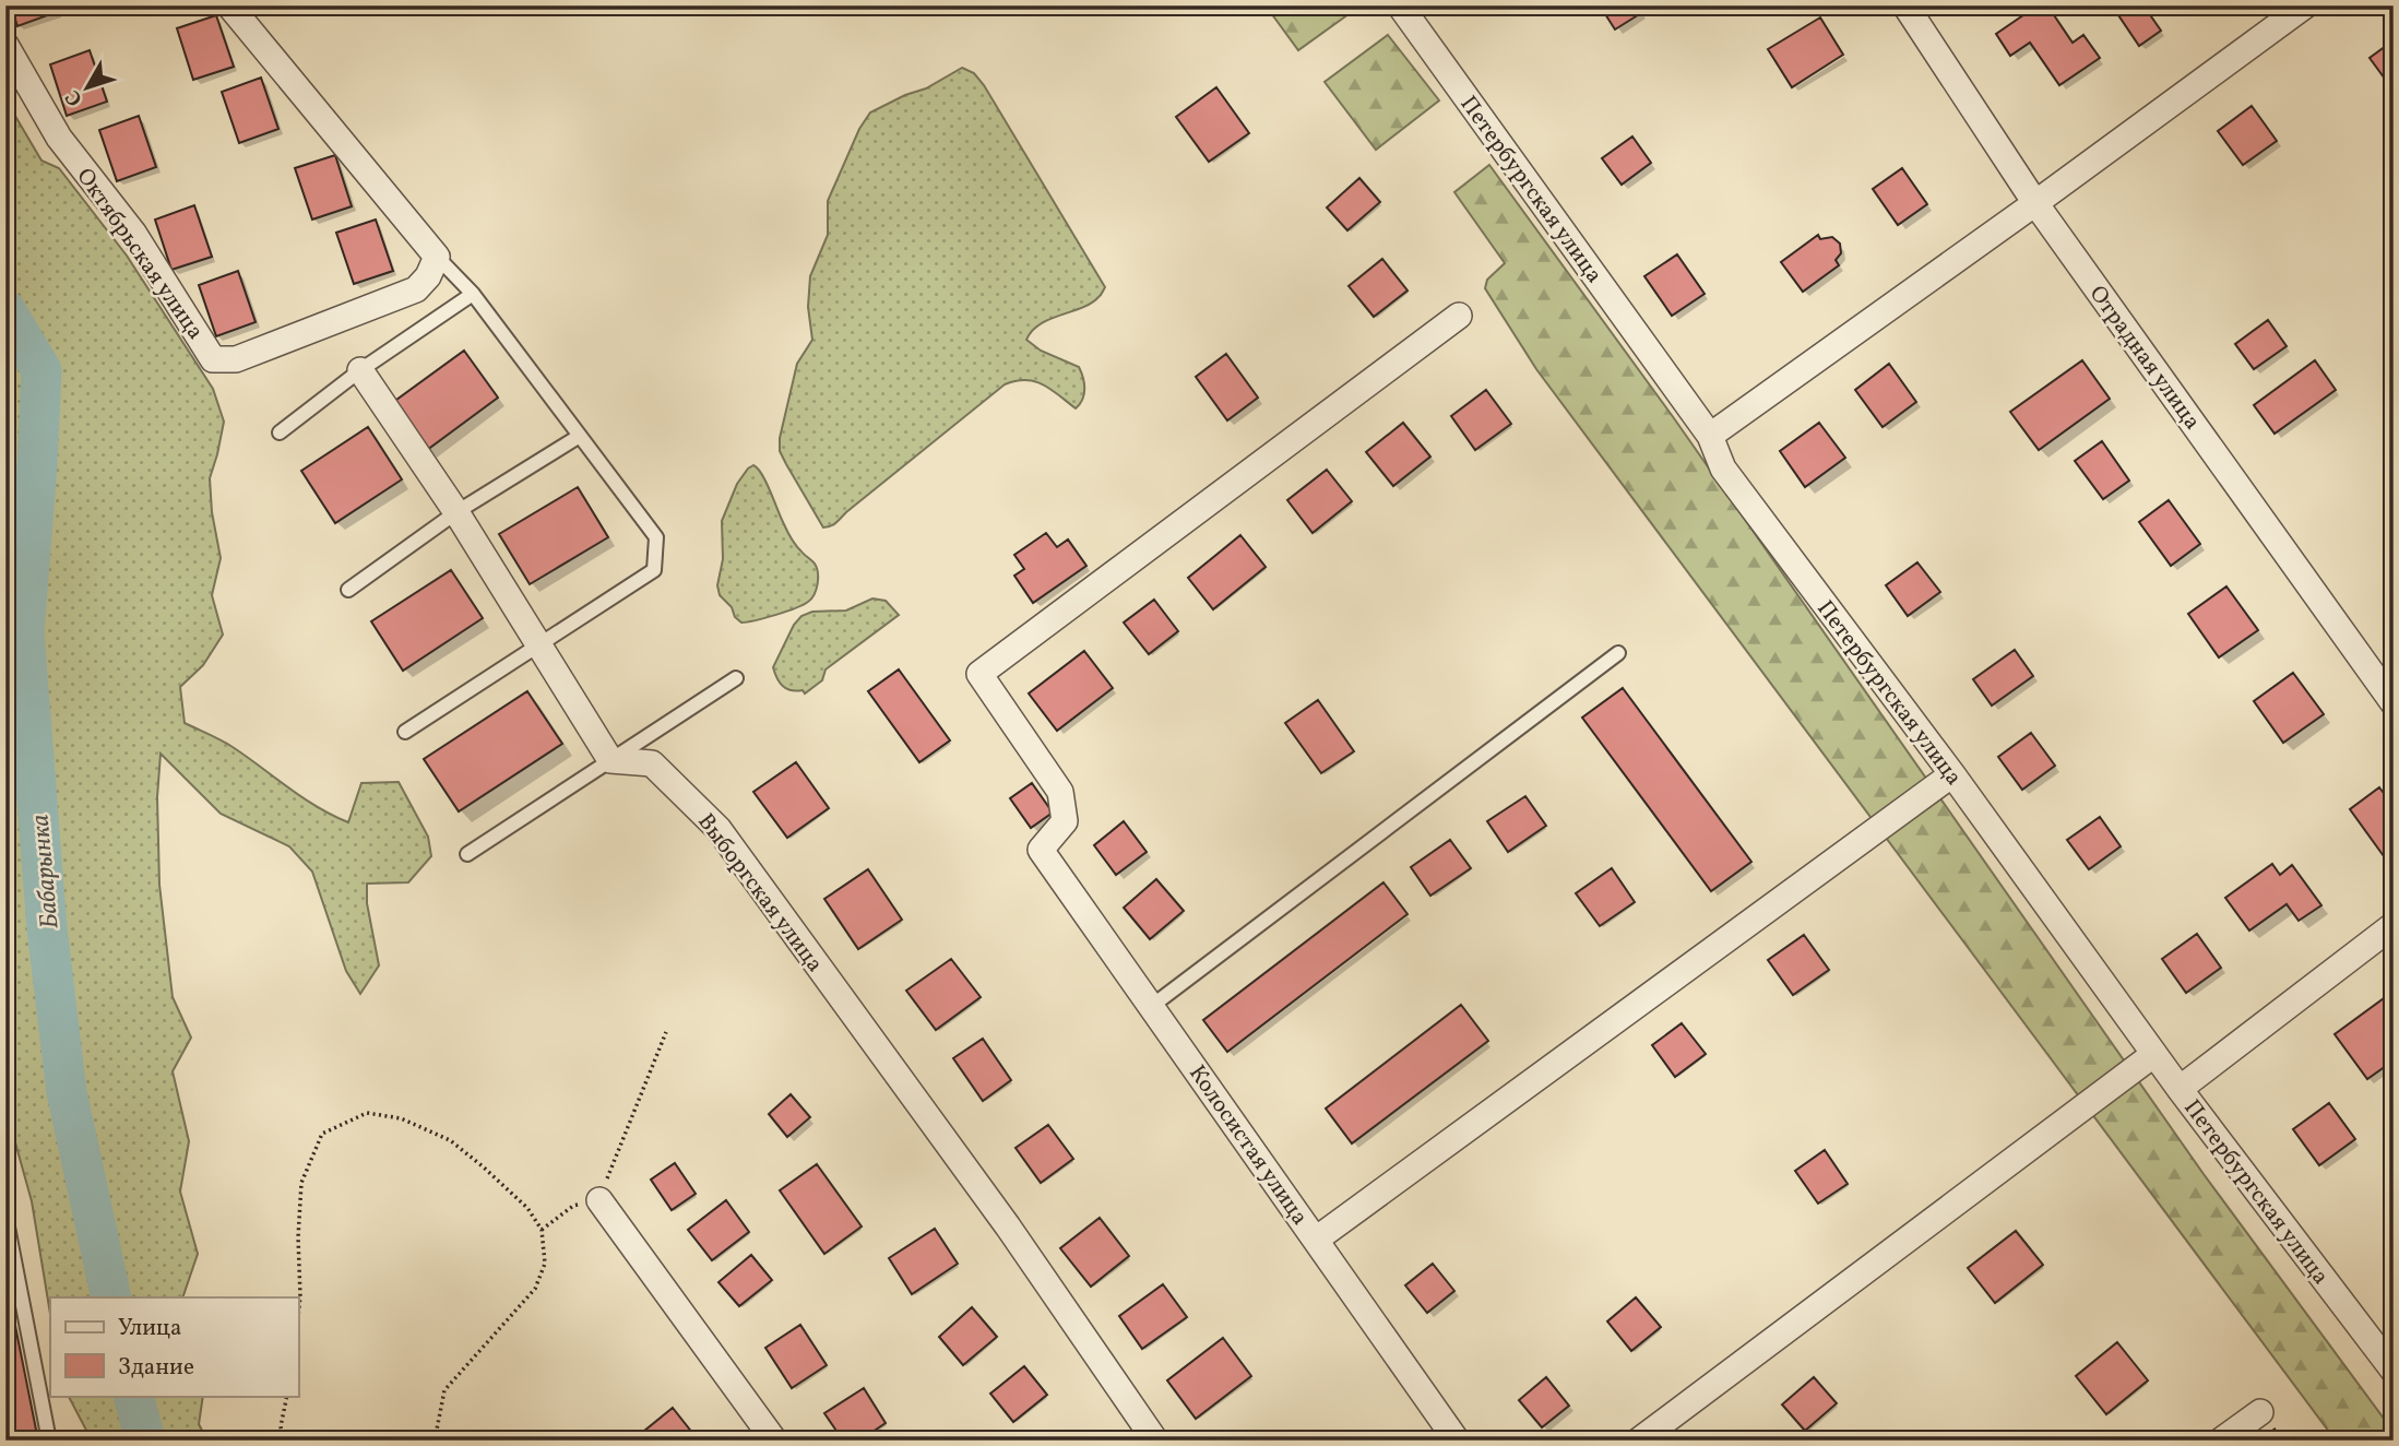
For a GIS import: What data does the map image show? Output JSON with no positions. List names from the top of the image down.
{
  "streets": {
    "street": [
      "Петербургская улица",
      "Октябрьская улица",
      "Отрадная улица",
      "Выборгская улица",
      "Колосистая улица"
    ]
  },
  "water": ["Бабарынка"],
  "legend": ["Улица", "Здание"],
  "north": "bottom left"
}
